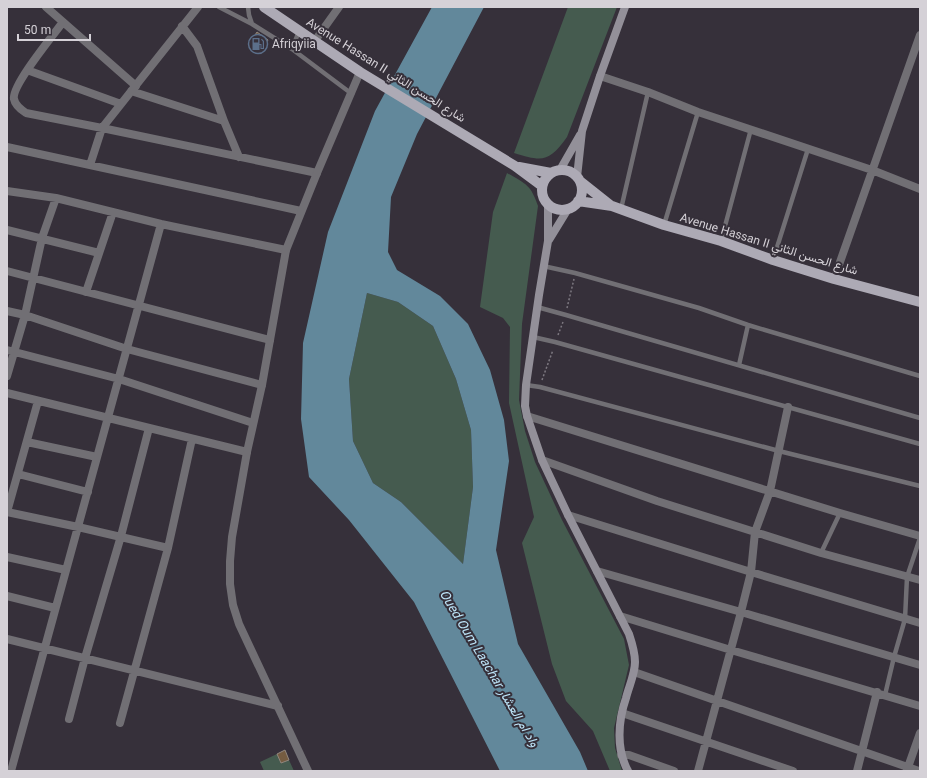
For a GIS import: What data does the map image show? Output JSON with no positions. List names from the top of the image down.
{
  "streets": {
    "main road": ["Avenue Hassan II شارع الحسن الثاني"]
  },
  "water": ["Oued Oum Laachar واد ام العشار"],
  "places": {
    "fuel station": ["Afriqyiia"]
  },
  "scale_bar": "50 m"
}
